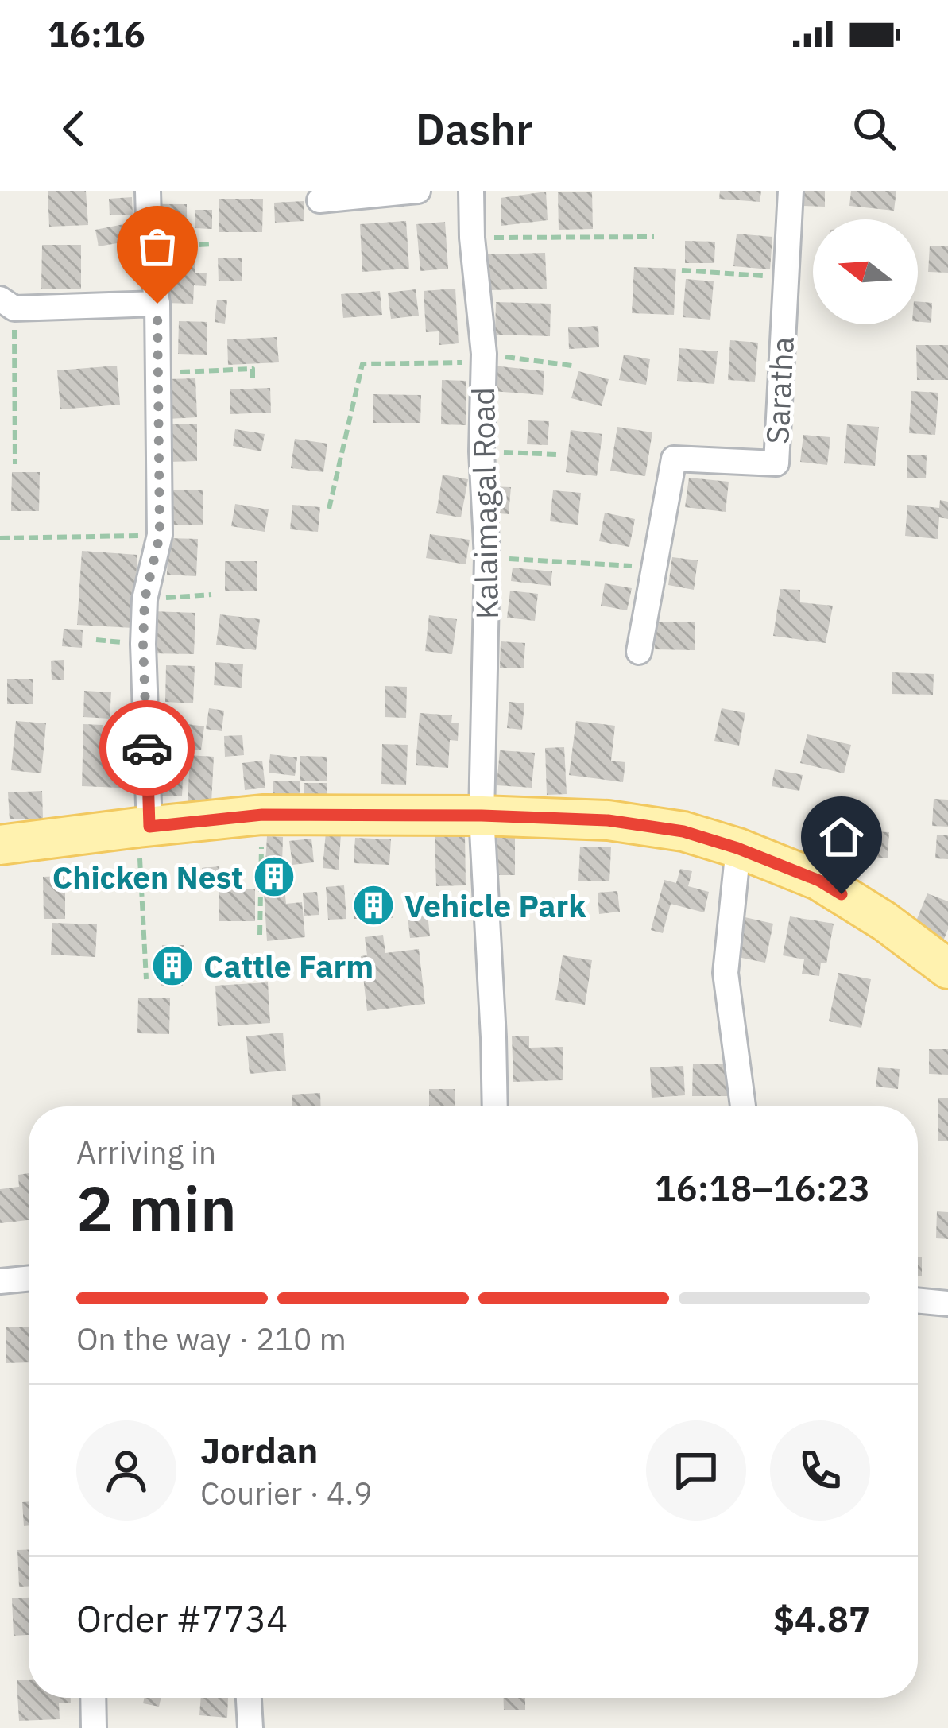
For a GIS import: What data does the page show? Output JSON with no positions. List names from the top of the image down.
{
  "streets": {
    "street": ["Saratha", "Kalaimagal Road"]
  },
  "places": {
    "building": ["Chicken Nest", "Vehicle Park", "Cattle Farm"]
  },
  "north": "left",
  "page": {
    "status": "16:16",
    "header": "Dashr",
    "heading": ["2 min", "Arriving in", "16:18–16:23"],
    "panel": [
      "Jordan",
      "Courier · 4.9",
      "Order #7734",
      "$4.87"
    ],
    "bar": "On the way · 210 m"
  }
}
